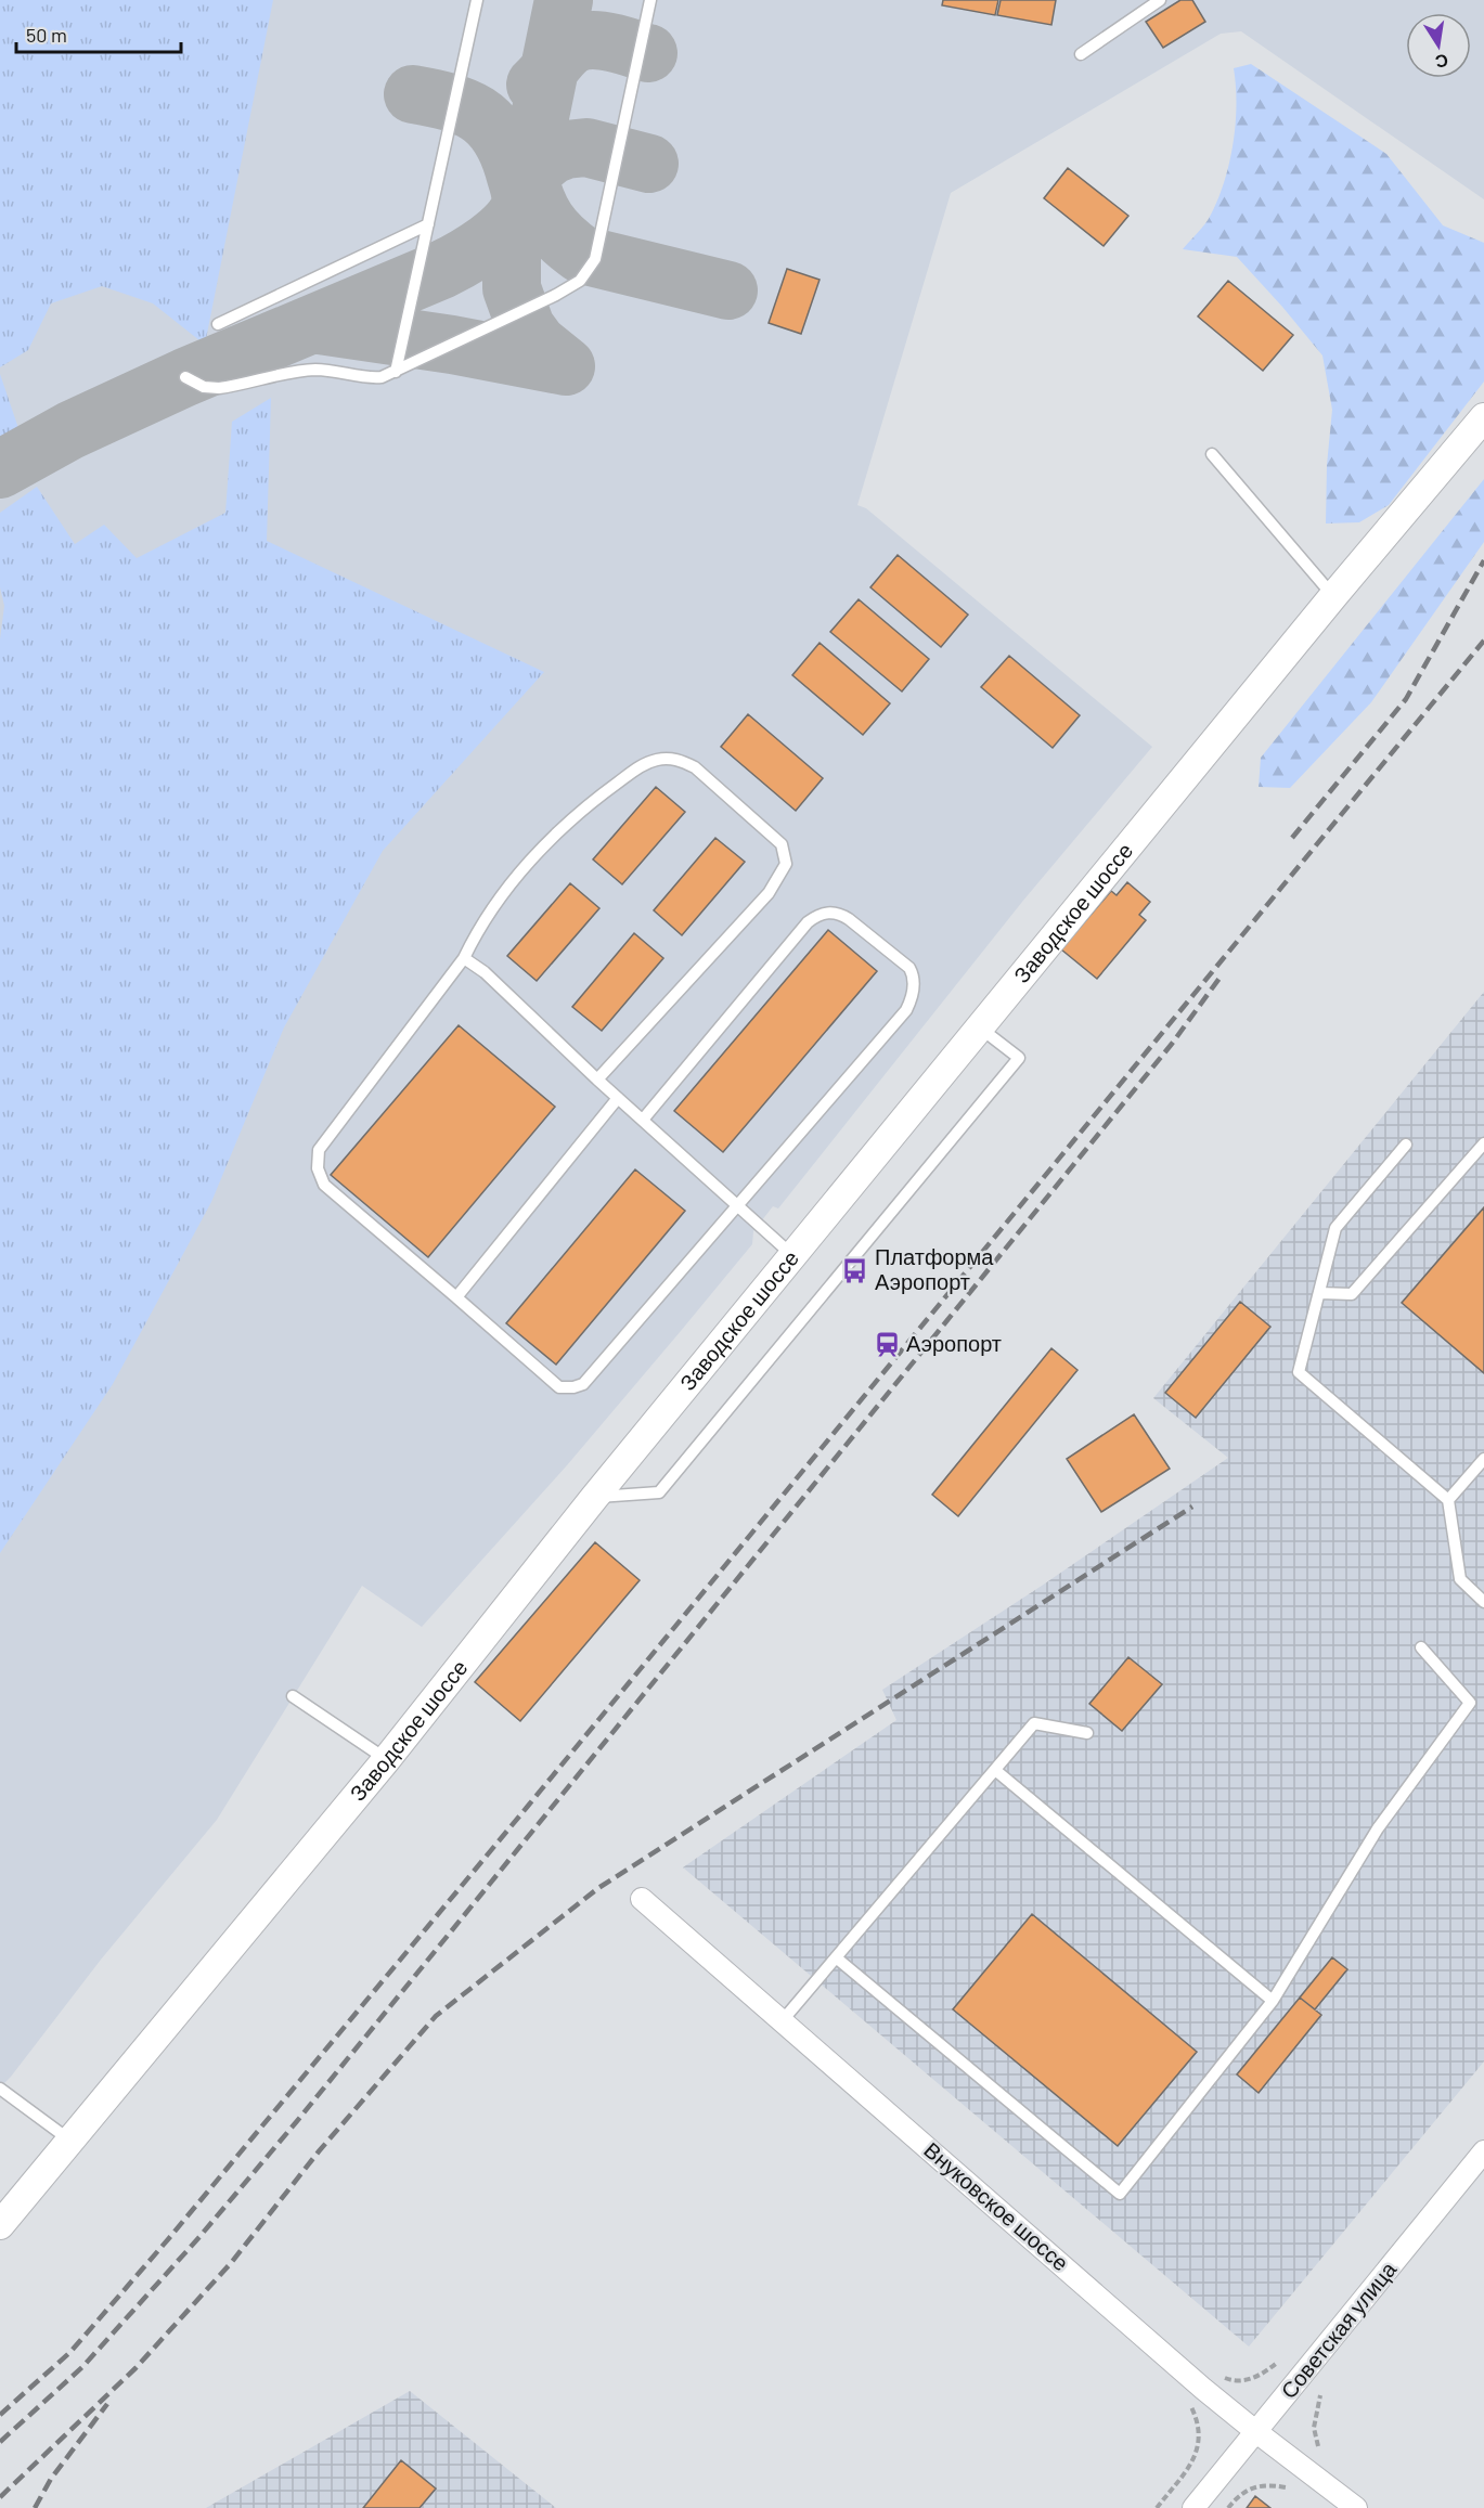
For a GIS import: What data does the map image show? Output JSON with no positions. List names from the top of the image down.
{
  "streets": {
    "street": ["Заводское шоссе", "Внуковское шоссе", "Советская улица"]
  },
  "crossings": [
    ["Внуковское шоссе", "Советская улица"]
  ],
  "places": {
    "bus stop": ["Платформа Аэропорт"],
    "station": ["Аэропорт"]
  },
  "scale_bar": "50 m",
  "north": "bottom"
}
